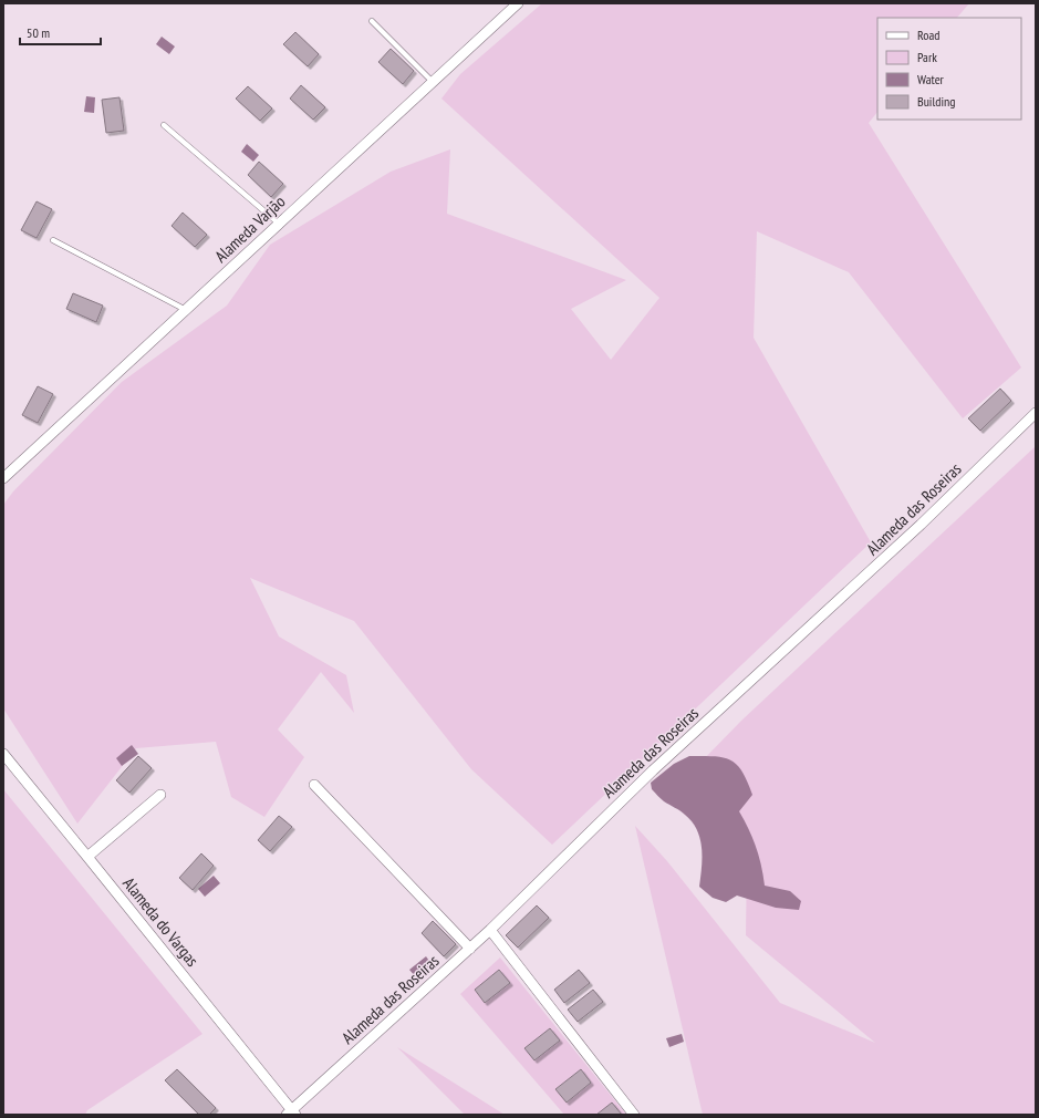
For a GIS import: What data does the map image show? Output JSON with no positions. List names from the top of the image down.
{
  "streets": {
    "street": ["Alameda Varjão", "Alameda das Roseiras", "Alameda do Vargas"]
  },
  "crossings": [
    ["Alameda das Roseiras", "Alameda do Vargas"]
  ],
  "legend": [
    "Road",
    "Park",
    "Water",
    "Building"
  ],
  "scale_bar": "50 m"
}
